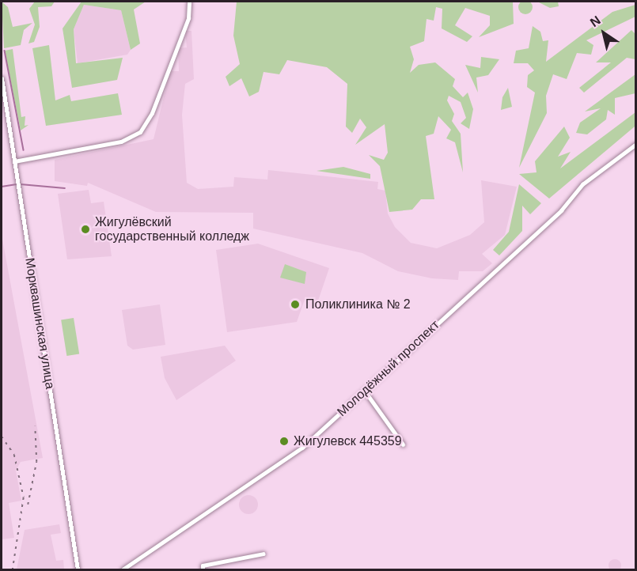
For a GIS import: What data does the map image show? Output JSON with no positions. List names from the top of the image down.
{
  "streets": {
    "street": ["Морквашинская улица", "Молодёжный проспект"]
  },
  "places": ["Жигулёвский государственный колледж", "Поликлиника № 2", "Жигулевск 445359"],
  "north": "top left"
}
